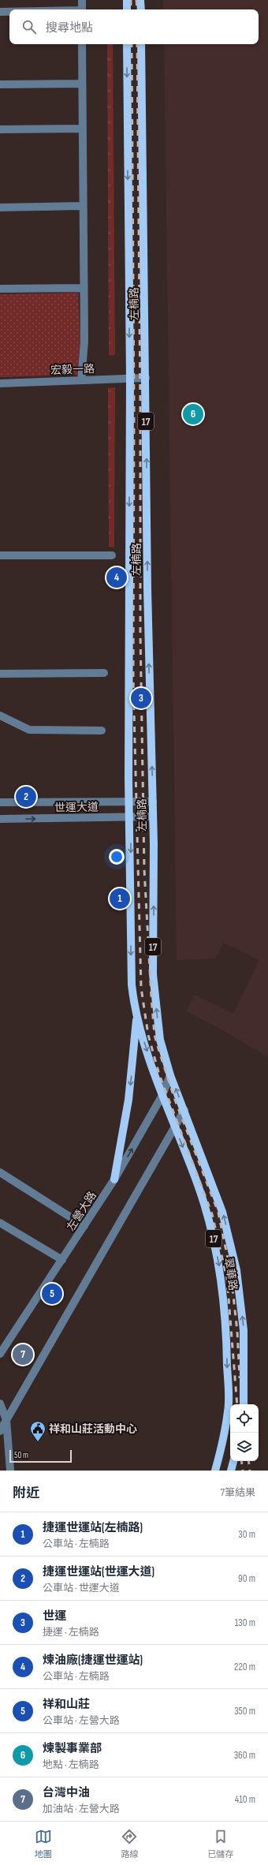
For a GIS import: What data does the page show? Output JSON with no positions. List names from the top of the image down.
{
  "streets": {
    "main road": ["左楠路", "17", "翠華路"],
    "street": ["宏毅一路", "世運大道", "左營大路"]
  },
  "crossings": [
    ["左楠路", "宏毅一路"],
    ["左楠路", "世運大道"],
    ["左楠路", "左營大路"],
    ["左楠路", "翠華路"],
    ["左營大路", "翠華路"]
  ],
  "places": {
    "public building": ["祥和山莊活動中心"]
  },
  "scale_bar": "50 m",
  "page": {
    "search": "搜尋地點",
    "pins": [
      "6",
      "4",
      "3",
      "2",
      "1",
      "5",
      "7"
    ],
    "scale": "50 m",
    "heading": ["附近", "7筆結果"],
    "list": [
      {
        "mark": "1",
        "name": "捷運世運站(左楠路)",
        "note": "公車站 · 左楠路",
        "value": "30 m"
      },
      {
        "mark": "2",
        "name": "捷運世運站(世運大道)",
        "note": "公車站 · 世運大道",
        "value": "90 m"
      },
      {
        "mark": "3",
        "name": "世運",
        "note": "捷運 · 左楠路",
        "value": "130 m"
      },
      {
        "mark": "4",
        "name": "煉油廠(捷運世運站)",
        "note": "公車站 · 左楠路",
        "value": "220 m"
      },
      {
        "mark": "5",
        "name": "祥和山莊",
        "note": "公車站 · 左營大路",
        "value": "350 m"
      },
      {
        "mark": "6",
        "name": "煉製事業部",
        "note": "地點 · 左楠路",
        "value": "360 m"
      },
      {
        "mark": "7",
        "name": "台灣中油",
        "note": "加油站 · 左營大路",
        "value": "410 m"
      }
    ],
    "nav": ["地圖", "路線", "已儲存"]
  }
}
